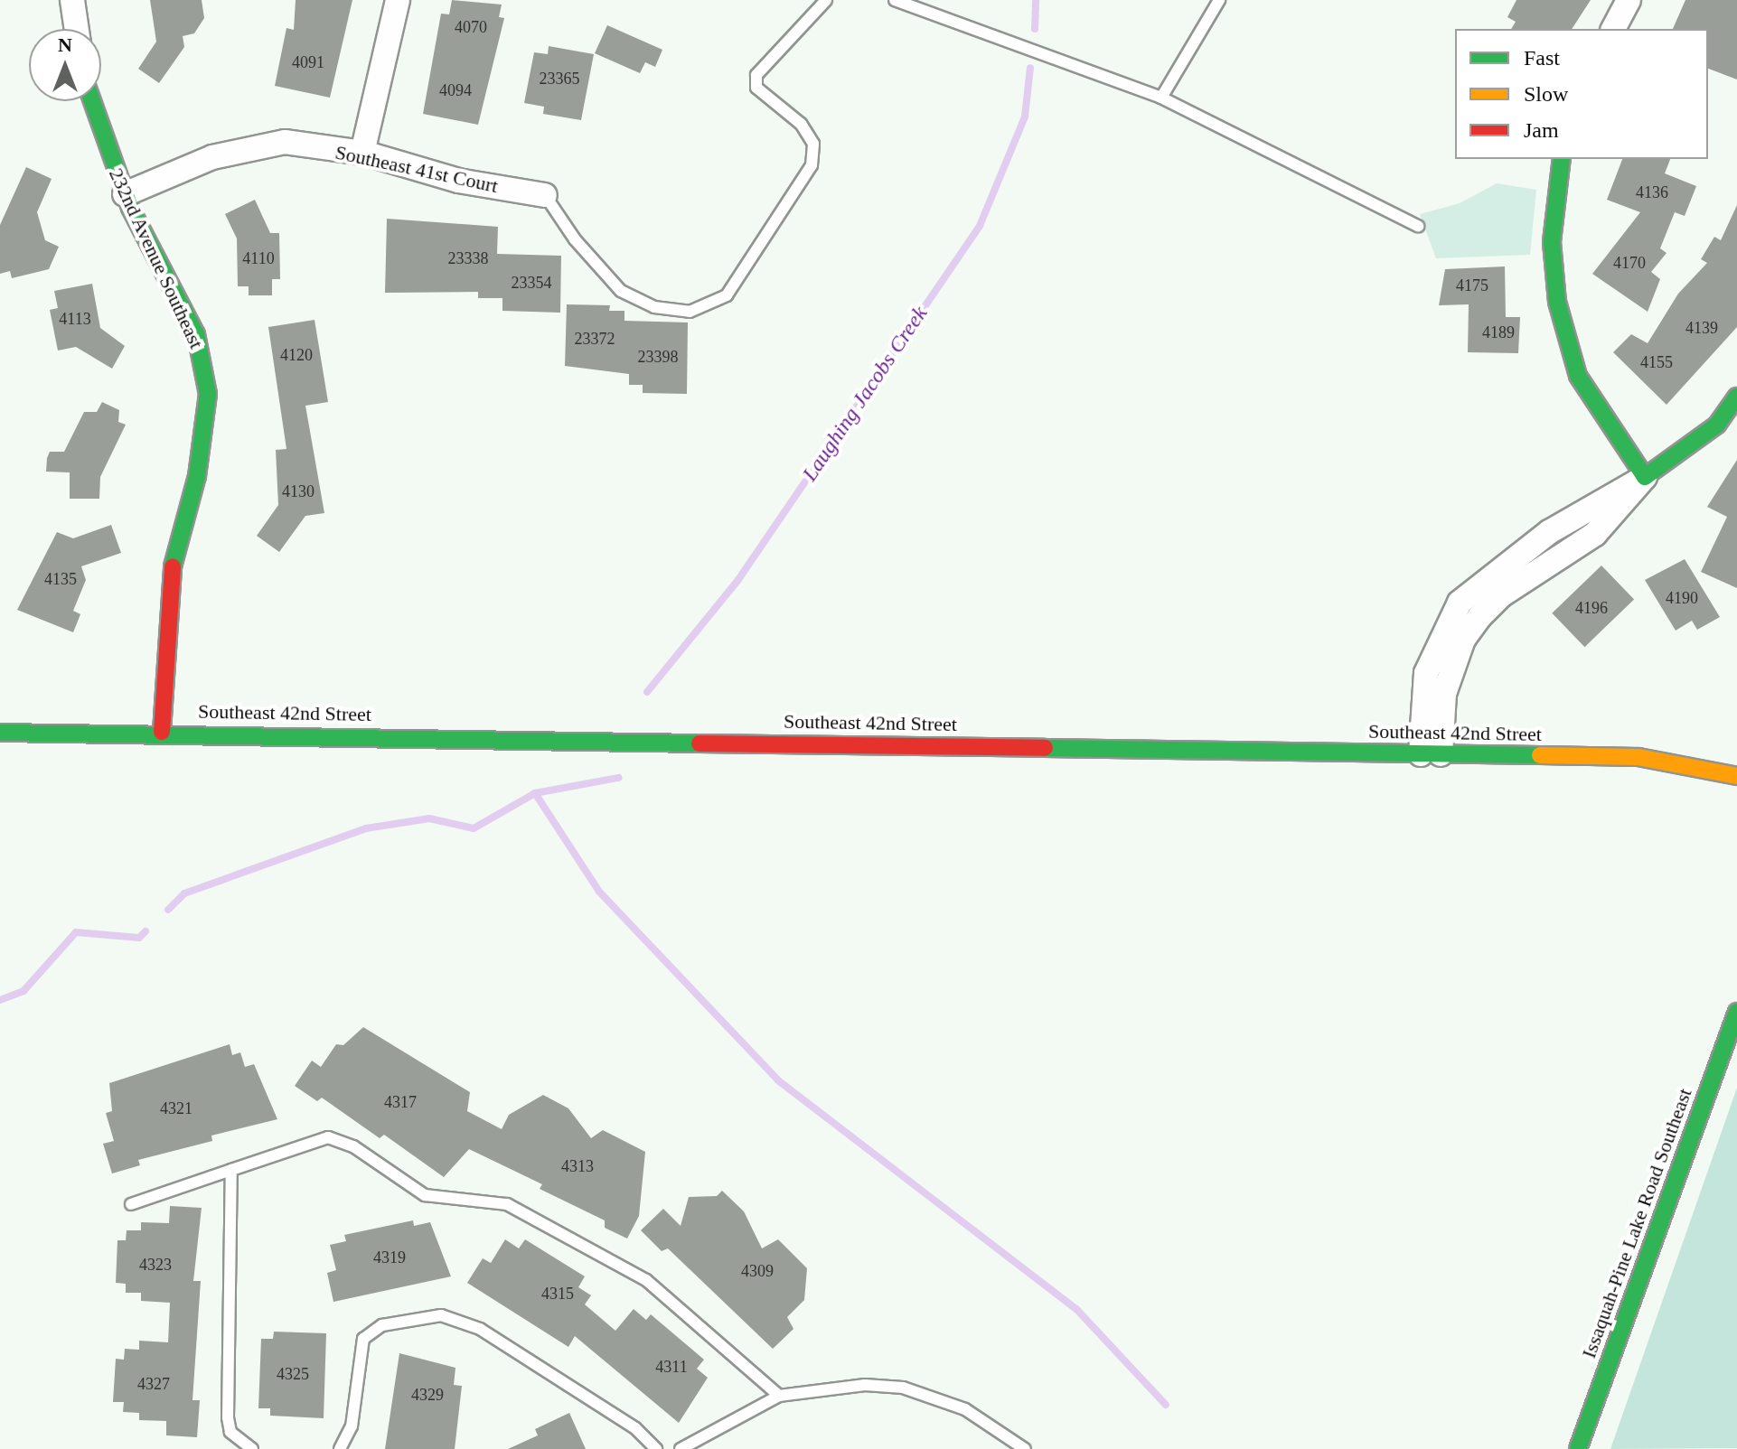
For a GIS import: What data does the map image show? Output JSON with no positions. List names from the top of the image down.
{
  "streets": {
    "street": [
      "Southeast 41st Court",
      "232nd Avenue Southeast",
      "Southeast 42nd Street",
      "Issaquah-Pine Lake Road Southeast"
    ]
  },
  "crossings": [
    ["Southeast 41st Court", "232nd Avenue Southeast"],
    ["232nd Avenue Southeast", "Southeast 42nd Street"]
  ],
  "water": ["Laughing Jacobs Creek"],
  "house_numbers": [
    "4070",
    "4091",
    "23365",
    "4094",
    "4136",
    "4110",
    "23338",
    "4170",
    "23354",
    "4175",
    "4113",
    "4139",
    "4189",
    "23372",
    "4120",
    "23398",
    "4155",
    "4130",
    "4135",
    "4190",
    "4196",
    "4317",
    "4321",
    "4313",
    "4319",
    "4323",
    "4309",
    "4315",
    "4311",
    "4325",
    "4327",
    "4329"
  ],
  "legend": ["Fast", "Slow", "Jam"],
  "north": "top"
}
